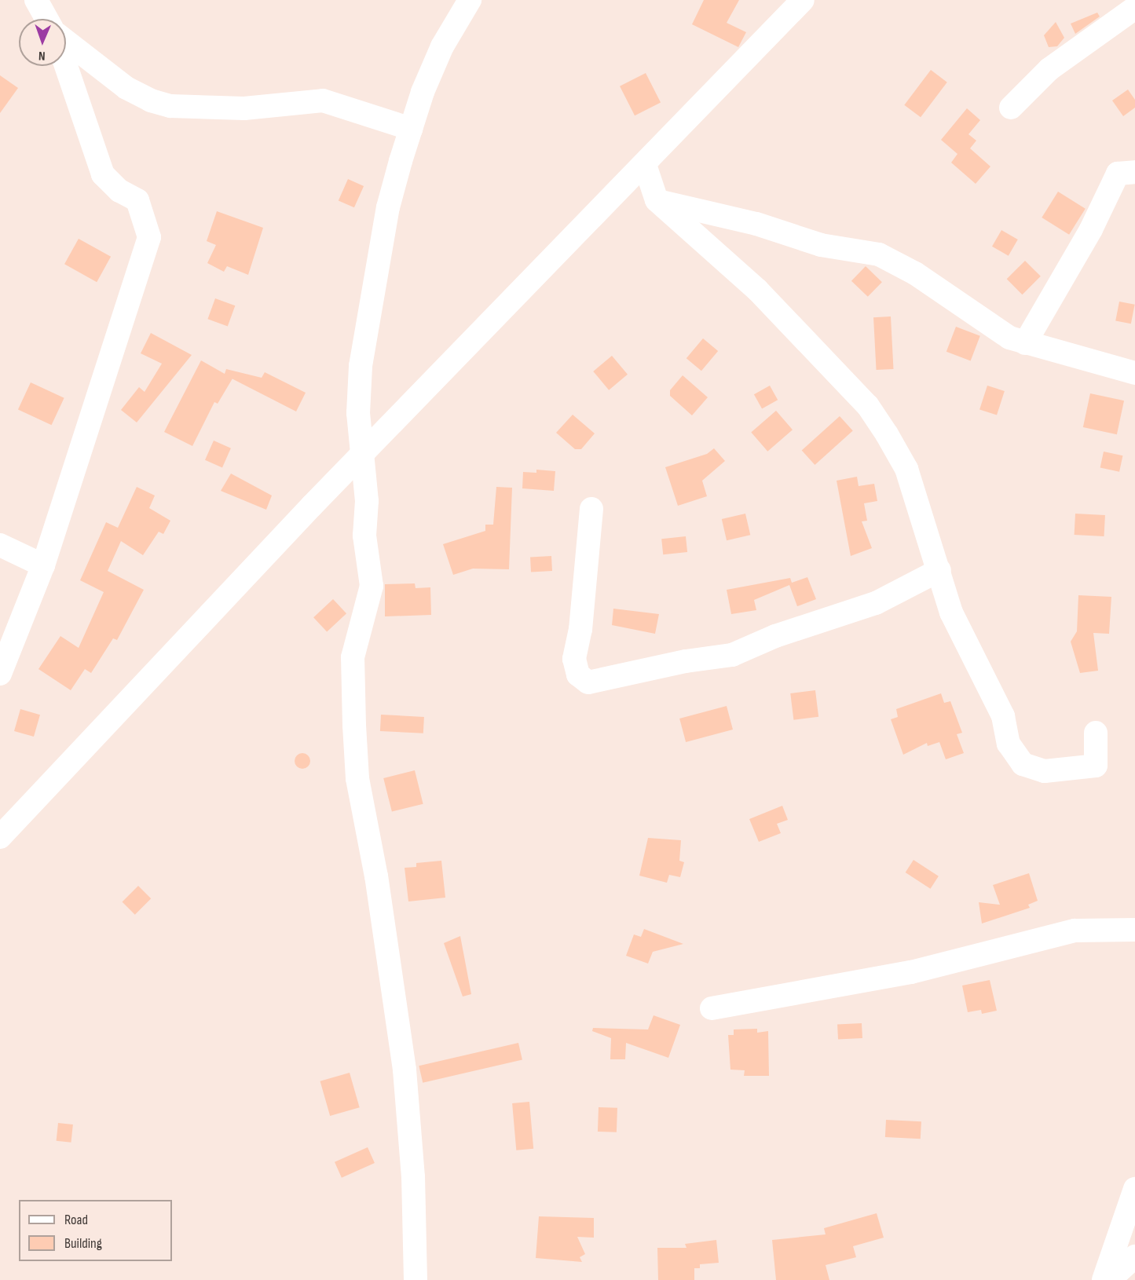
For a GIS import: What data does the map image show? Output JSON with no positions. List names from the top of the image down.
{
  "legend": ["Road", "Building"],
  "north": "bottom"
}
